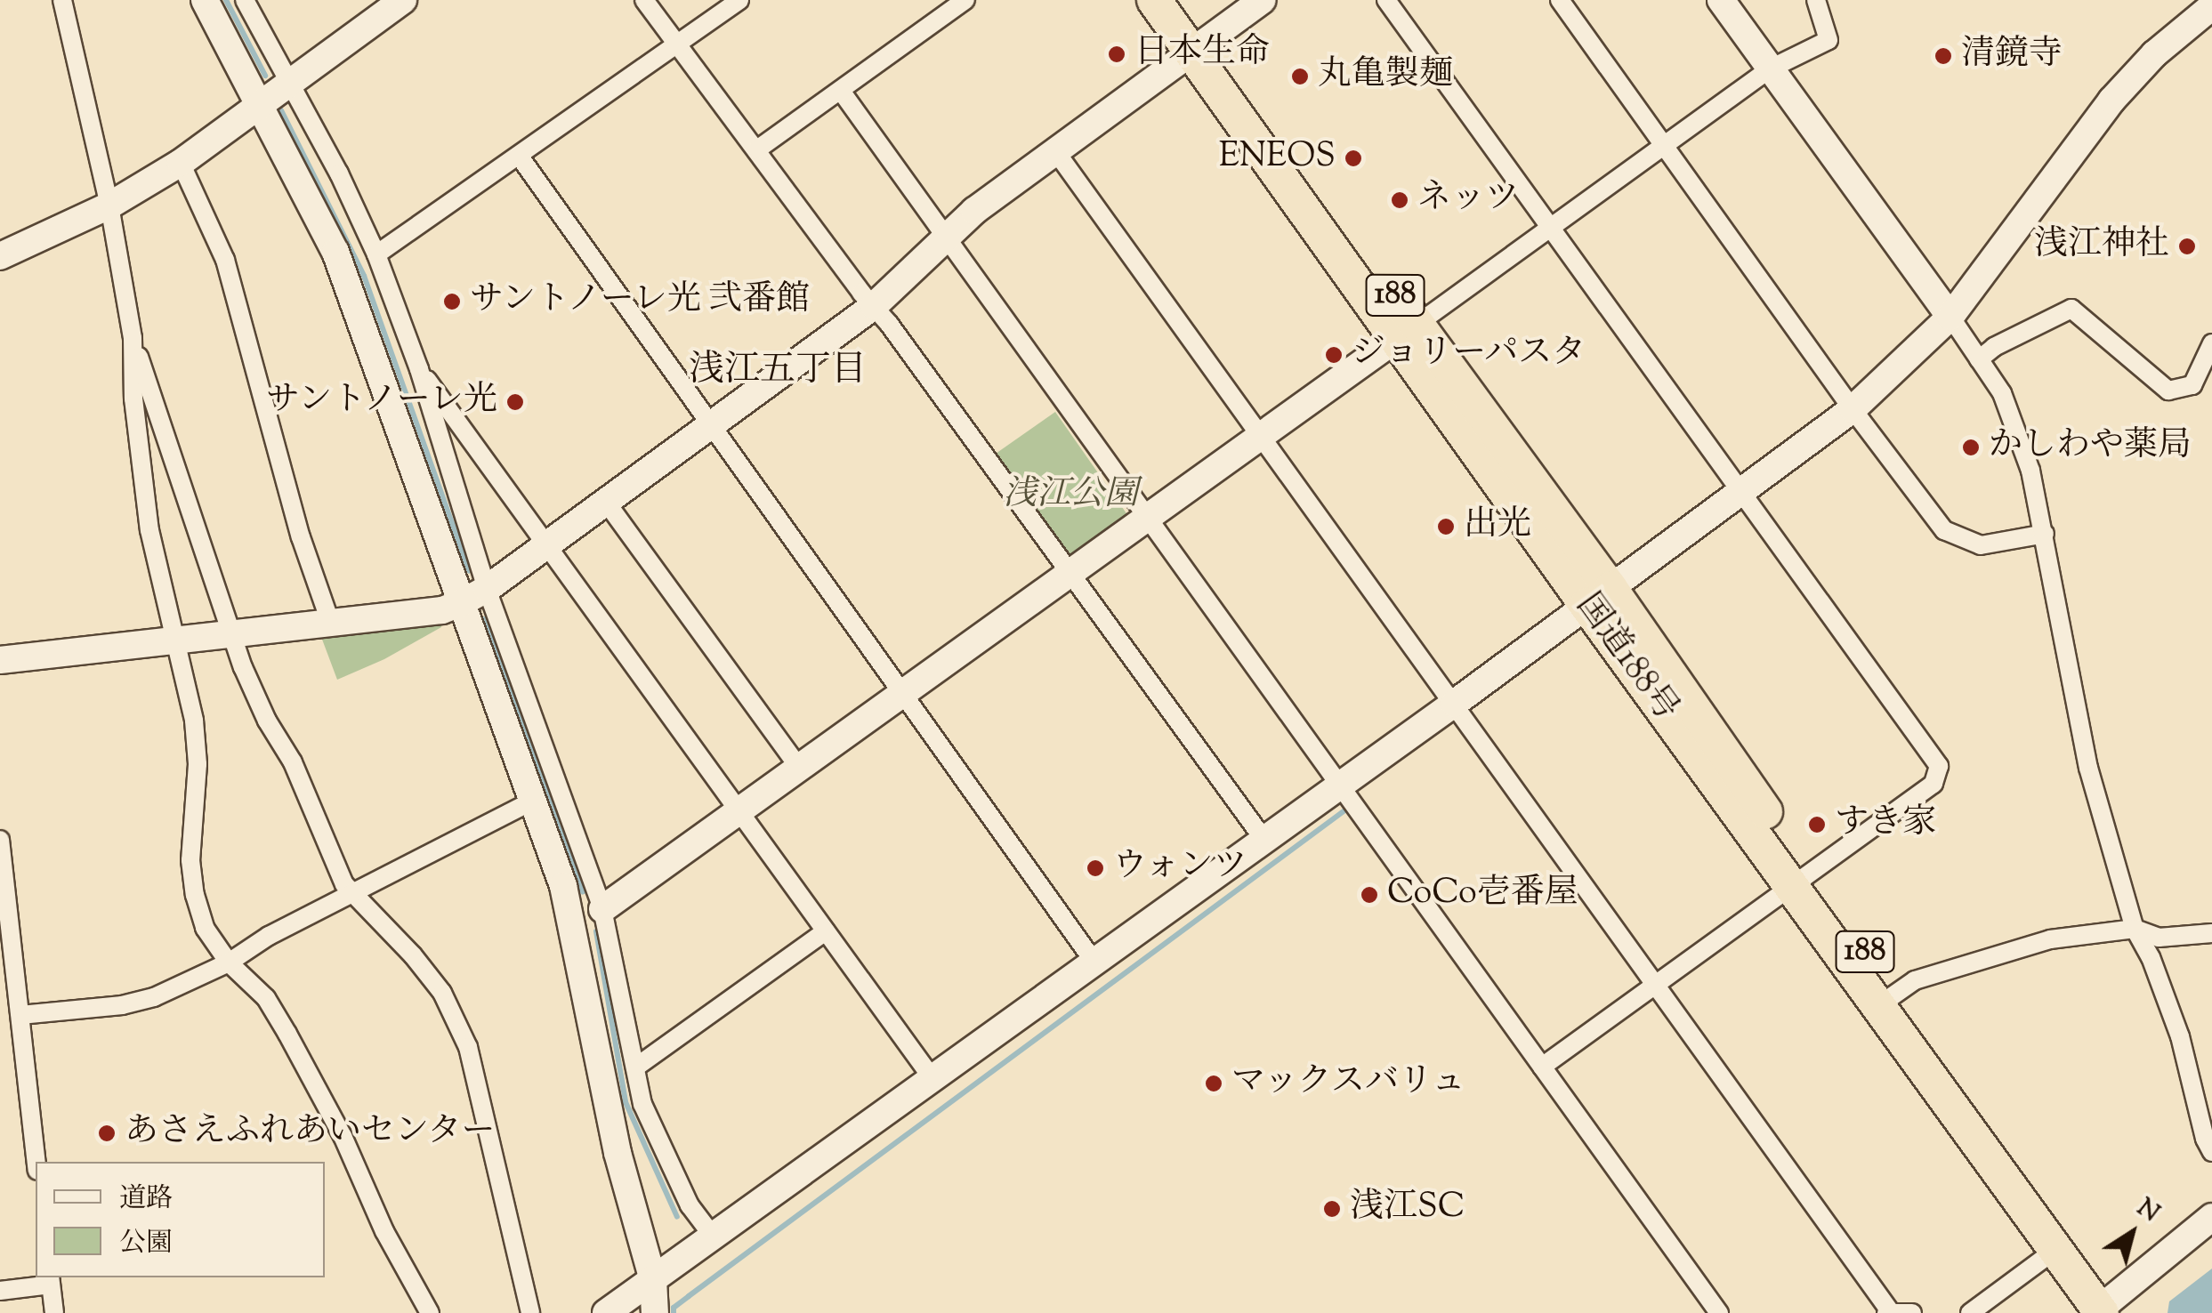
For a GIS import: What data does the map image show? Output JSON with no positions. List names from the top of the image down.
{
  "streets": {
    "highway": ["188", "国道188号"]
  },
  "districts": ["浅江五丁目"],
  "parks": ["浅江公園"],
  "places": [
    "日本生命",
    "清鏡寺",
    "丸亀製麺",
    "ENEOS",
    "ネッツ",
    "浅江神社",
    "サントノーレ光 弐番館",
    "ジョリーパスタ",
    "サントノーレ光",
    "かしわや薬局",
    "出光",
    "すき家",
    "ウォンツ",
    "CoCo壱番屋",
    "マックスバリュ",
    "あさえふれあいセンター",
    "浅江SC"
  ],
  "legend": ["道路", "公園"],
  "north": "top right"
}
